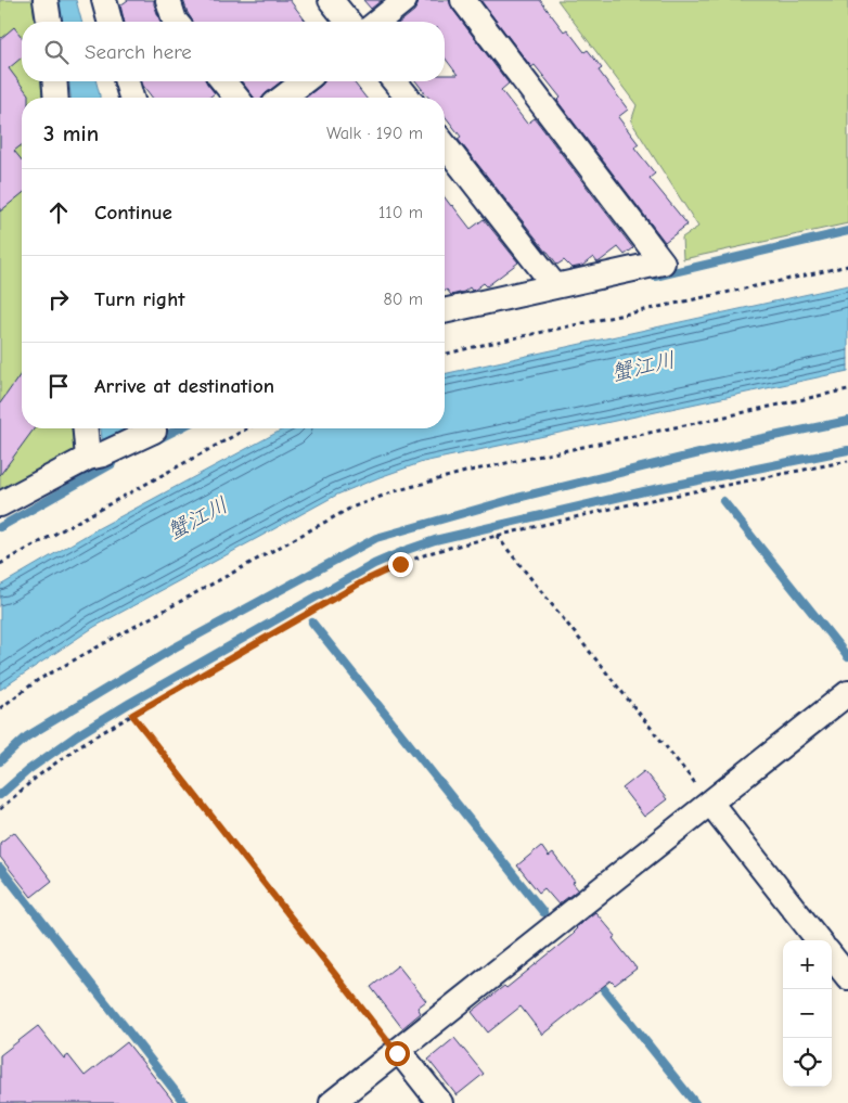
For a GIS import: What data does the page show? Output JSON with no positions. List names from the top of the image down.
{
  "water": ["蟹江川"],
  "page": {
    "search": "Search here",
    "heading": ["3 min", "Walk · 190 m"],
    "list": [
      ["Continue", "110 m"],
      ["Turn right", "80 m"],
      "Arrive at destination"
    ],
    "map_buttons": ["+", "−"]
  }
}
